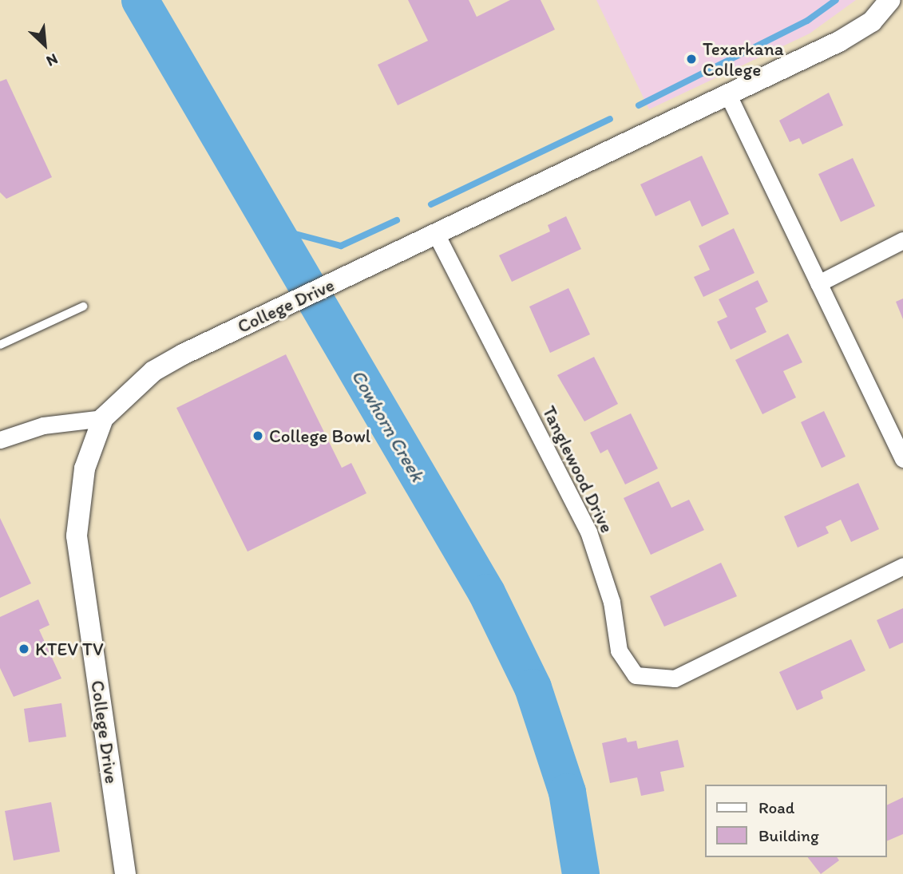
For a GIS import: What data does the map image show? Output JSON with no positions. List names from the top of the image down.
{
  "streets": {
    "street": ["College Drive", "Tanglewood Drive"]
  },
  "crossings": [
    ["College Drive", "Tanglewood Drive"]
  ],
  "water": ["Cowhorn Creek"],
  "places": ["Texarkana College", "College Bowl", "KTEV TV"],
  "legend": ["Road", "Building"],
  "north": "bottom right"
}
